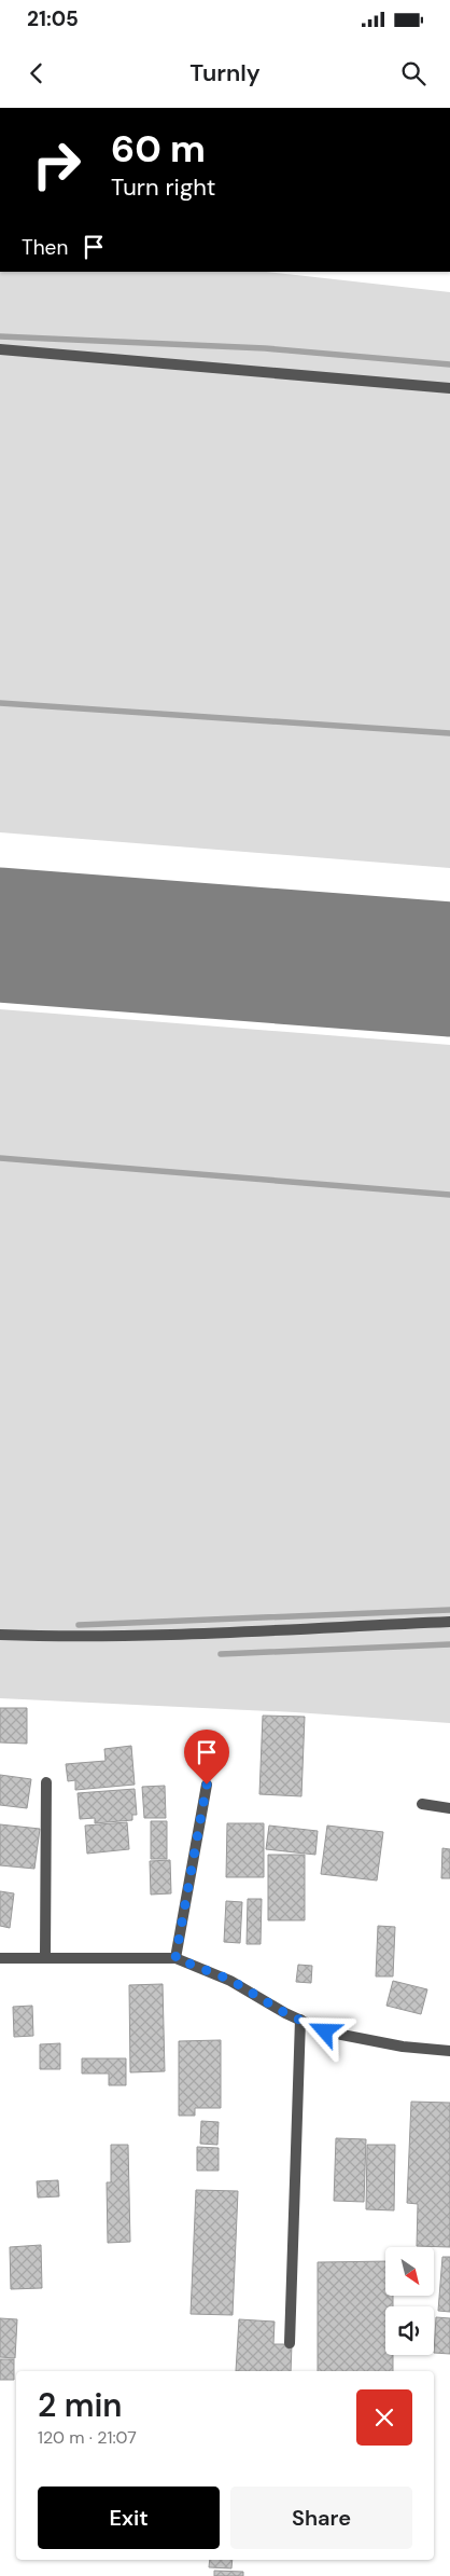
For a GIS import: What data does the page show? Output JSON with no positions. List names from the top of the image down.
{
  "north": "bottom right",
  "page": {
    "status": "21:05",
    "header": "Turnly",
    "turn": ["60 m", "Turn right"],
    "then": "Then",
    "heading": ["2 min", "120 m · 21:07"],
    "buttons": ["Exit", "Share"]
  }
}
